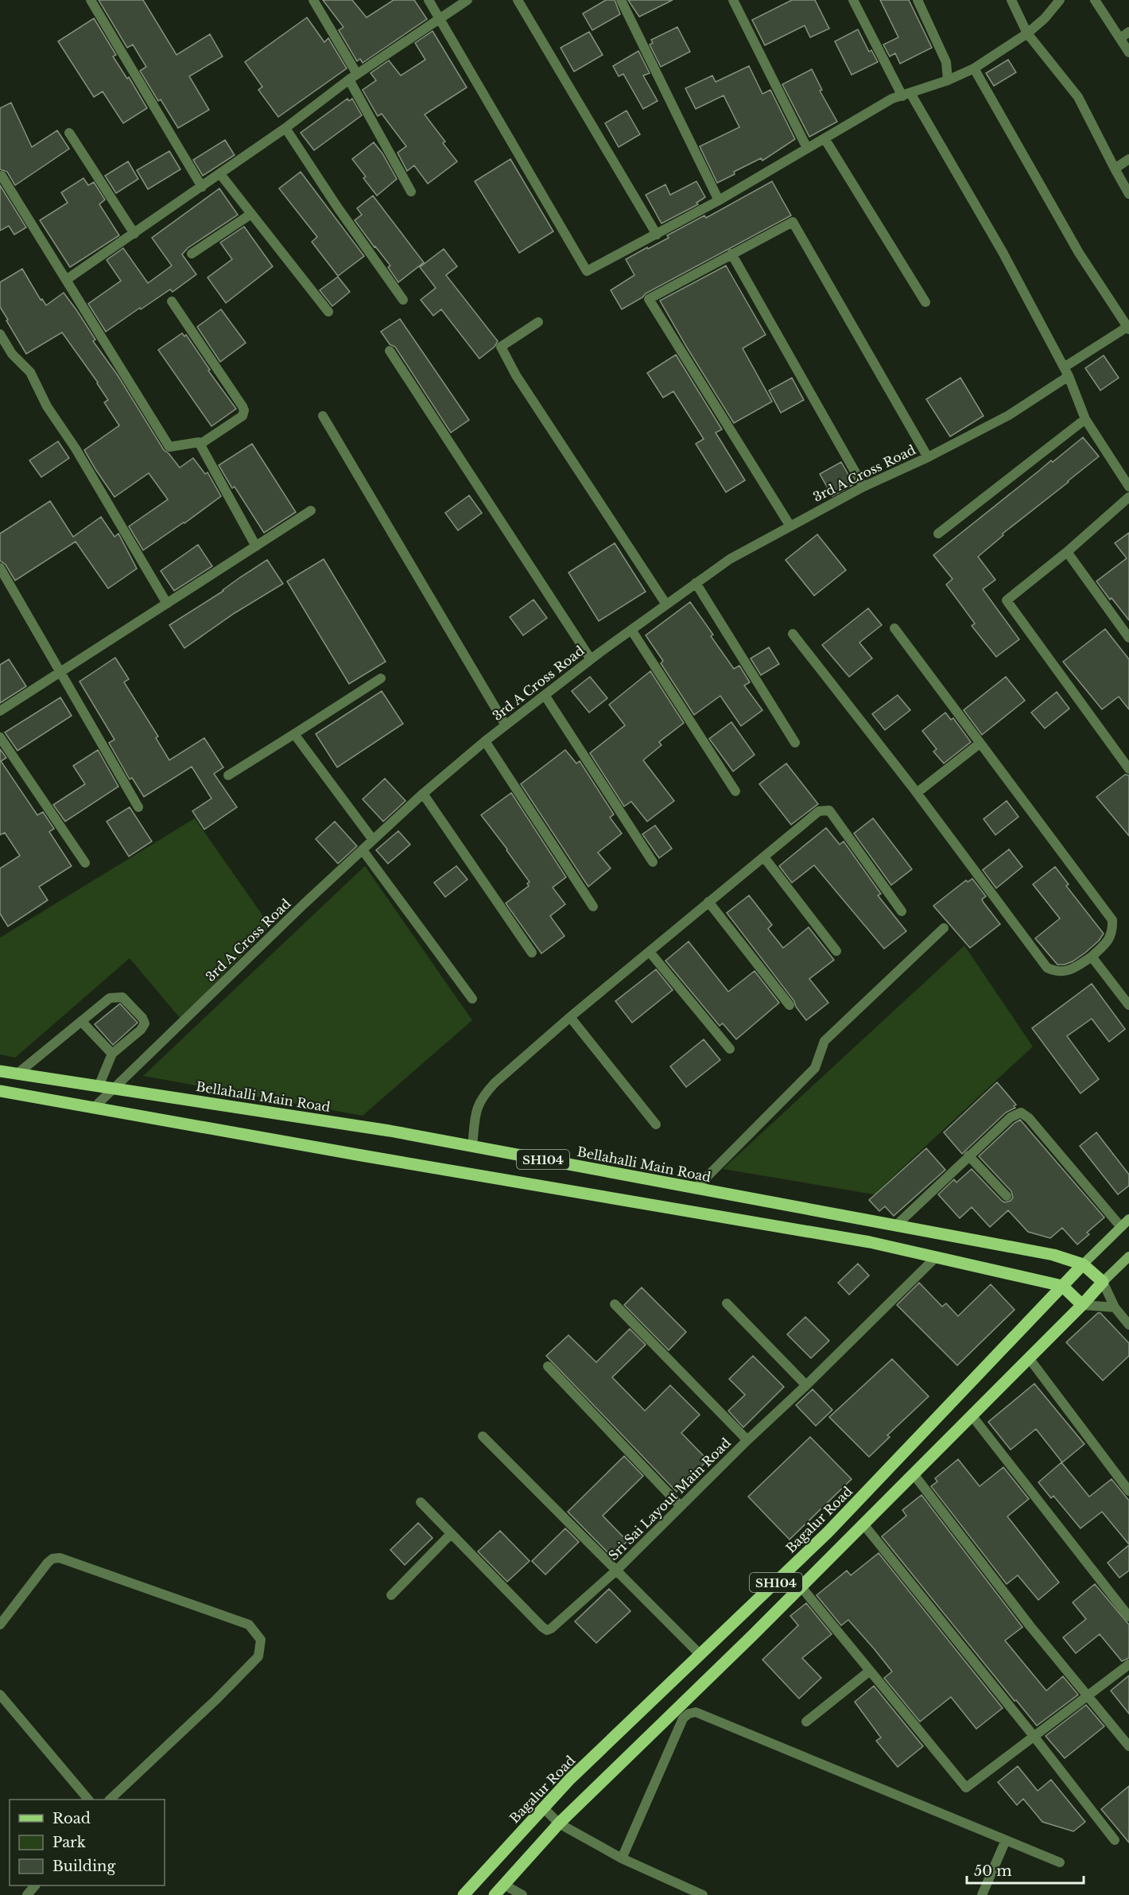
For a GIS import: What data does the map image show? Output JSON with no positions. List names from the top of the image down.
{
  "streets": {
    "main road": ["Bellahalli Main Road", "SH104", "Bagalur Road"],
    "street": ["3rd A Cross Road", "Sri Sai Layout Main Road"]
  },
  "crossings": [
    ["3rd A Cross Road", "Bellahalli Main Road"],
    ["3rd A Cross Road", "SH104"],
    ["Bellahalli Main Road", "SH104"],
    ["Bellahalli Main Road", "Bagalur Road"],
    ["SH104", "Sri Sai Layout Main Road"],
    ["SH104", "Bagalur Road"]
  ],
  "legend": ["Road", "Park", "Building"],
  "scale_bar": "50 m"
}
